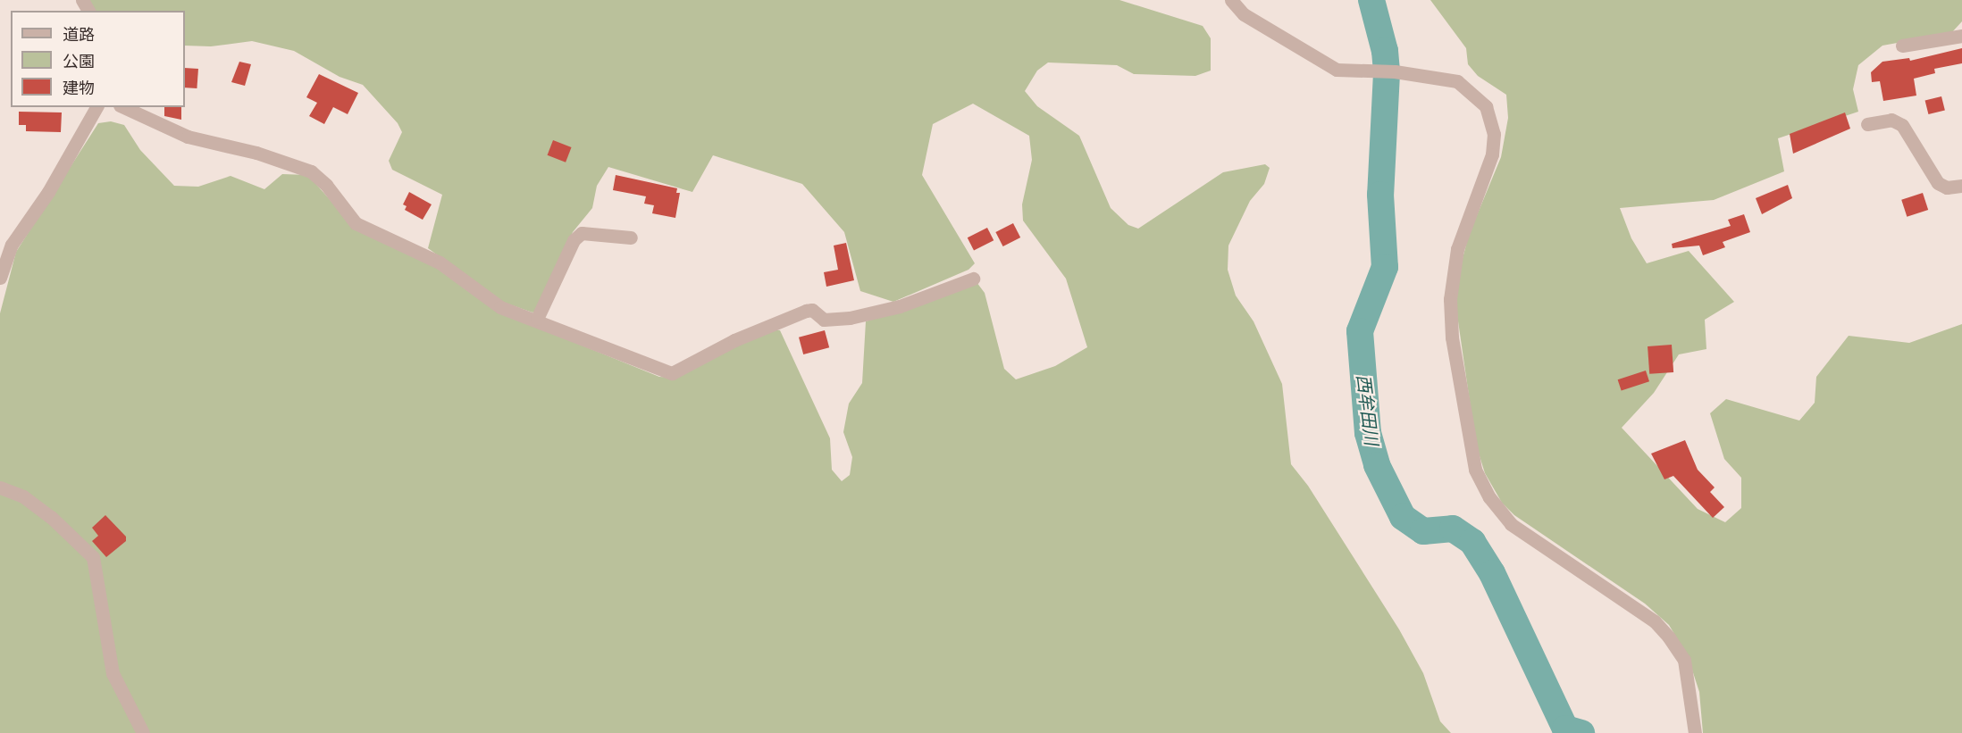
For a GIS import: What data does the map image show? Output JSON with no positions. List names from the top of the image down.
{
  "water": ["西牟田川"],
  "legend": ["道路", "公園", "建物"]
}
